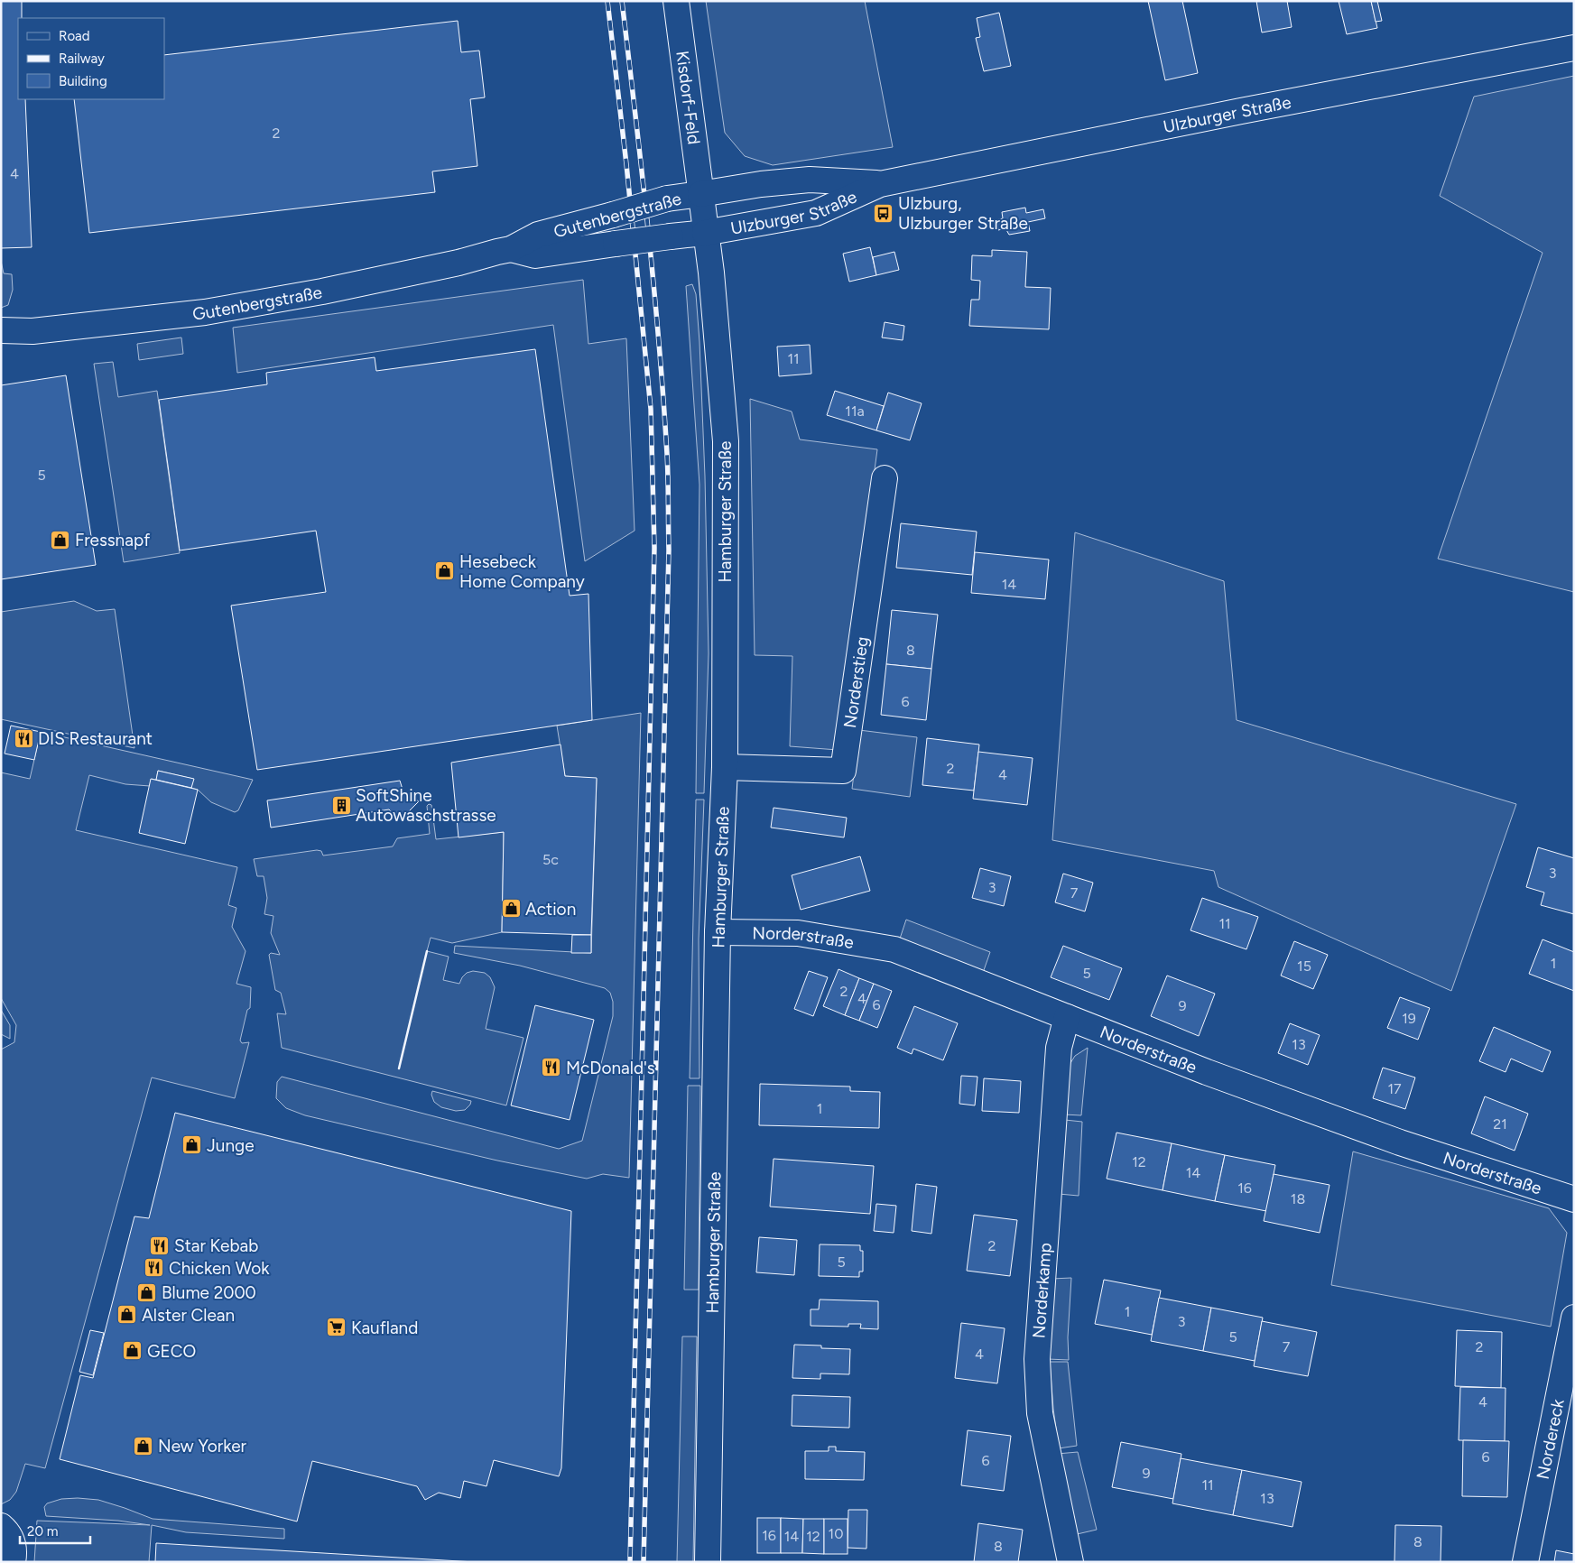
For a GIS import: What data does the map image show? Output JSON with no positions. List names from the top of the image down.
{
  "streets": {
    "street": [
      "Kisdorf-Feld",
      "Ulzburger Straße",
      "Gutenbergstraße",
      "Hamburger Straße",
      "Norderstieg",
      "Norderstraße",
      "Norderkamp",
      "Nordereck"
    ]
  },
  "crossings": [
    ["Kisdorf-Feld", "Ulzburger Straße"],
    ["Kisdorf-Feld", "Gutenbergstraße"],
    ["Kisdorf-Feld", "Hamburger Straße"],
    ["Ulzburger Straße", "Gutenbergstraße"],
    ["Ulzburger Straße", "Hamburger Straße"],
    ["Gutenbergstraße", "Hamburger Straße"],
    ["Hamburger Straße", "Norderstieg"],
    ["Hamburger Straße", "Norderstraße"],
    ["Norderstraße", "Norderkamp"]
  ],
  "places": {
    "bus stop": ["Ulzburg, Ulzburger Straße"],
    "shop": [
      "Fressnapf",
      "Hesebeck Home Company",
      "Action",
      "Junge",
      "Blume 2000",
      "Alster Clean",
      "GECO",
      "New Yorker"
    ],
    "restaurant": [
      "DIS Restaurant",
      "McDonald's",
      "Star Kebab",
      "Chicken Wok"
    ],
    "building": ["SoftShine Autowaschstrasse"],
    "supermarket": ["Kaufland"]
  },
  "house_numbers": [
    "2",
    "4",
    "11",
    "11a",
    "5",
    "14",
    "8",
    "6",
    "2",
    "4",
    "5c",
    "3",
    "3",
    "7",
    "11",
    "1",
    "15",
    "5",
    "2",
    "4",
    "6",
    "9",
    "19",
    "13",
    "17",
    "1",
    "21",
    "12",
    "14",
    "16",
    "18",
    "2",
    "5",
    "1",
    "3",
    "5",
    "7",
    "2",
    "4",
    "4",
    "6",
    "6",
    "9",
    "11",
    "13",
    "10",
    "16",
    "14",
    "12",
    "8",
    "8"
  ],
  "legend": ["Road", "Railway", "Building"],
  "scale_bar": "20 m"
}
